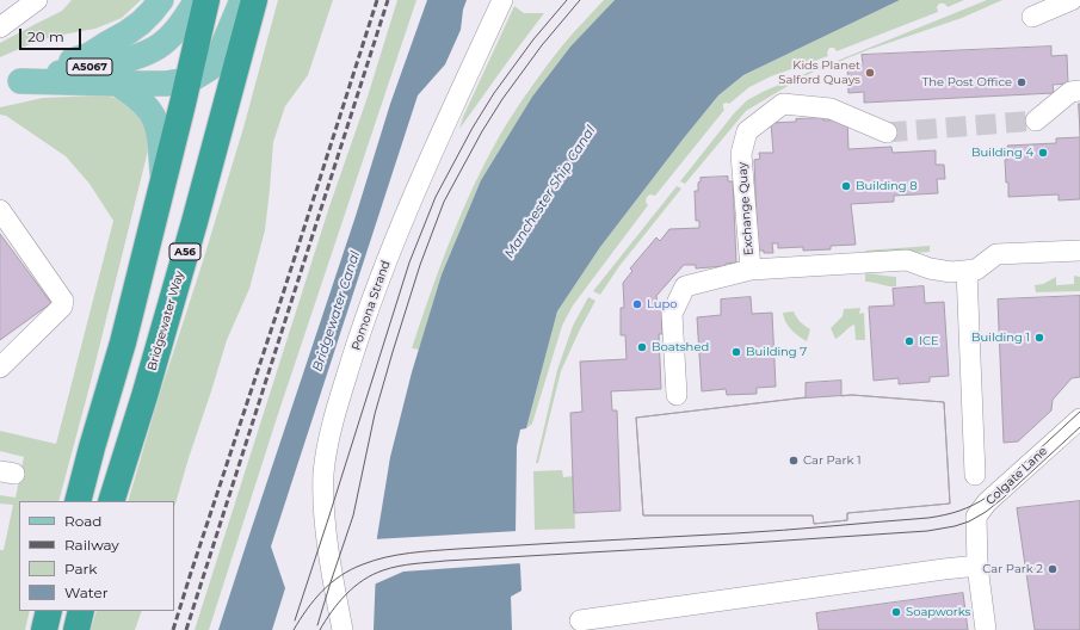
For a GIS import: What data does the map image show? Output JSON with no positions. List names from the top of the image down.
{
  "streets": {
    "highway": ["A56", "Bridgewater Way"],
    "main road": ["A5067"],
    "street": ["Exchange Quay", "Pomona Strand", "Colgate Lane"]
  },
  "water": ["Manchester Ship Canal", "Bridgewater Canal"],
  "places": [
    "Kids Planet Salford Quays",
    "The Post Office",
    "Building 4",
    "Building 8",
    "Lupo",
    "Building 1",
    "ICE",
    "Boatshed",
    "Building 7",
    "Car Park 1",
    "Car Park 2",
    "Soapworks"
  ],
  "legend": [
    "Road",
    "Railway",
    "Park",
    "Water"
  ],
  "scale_bar": "20 m"
}
